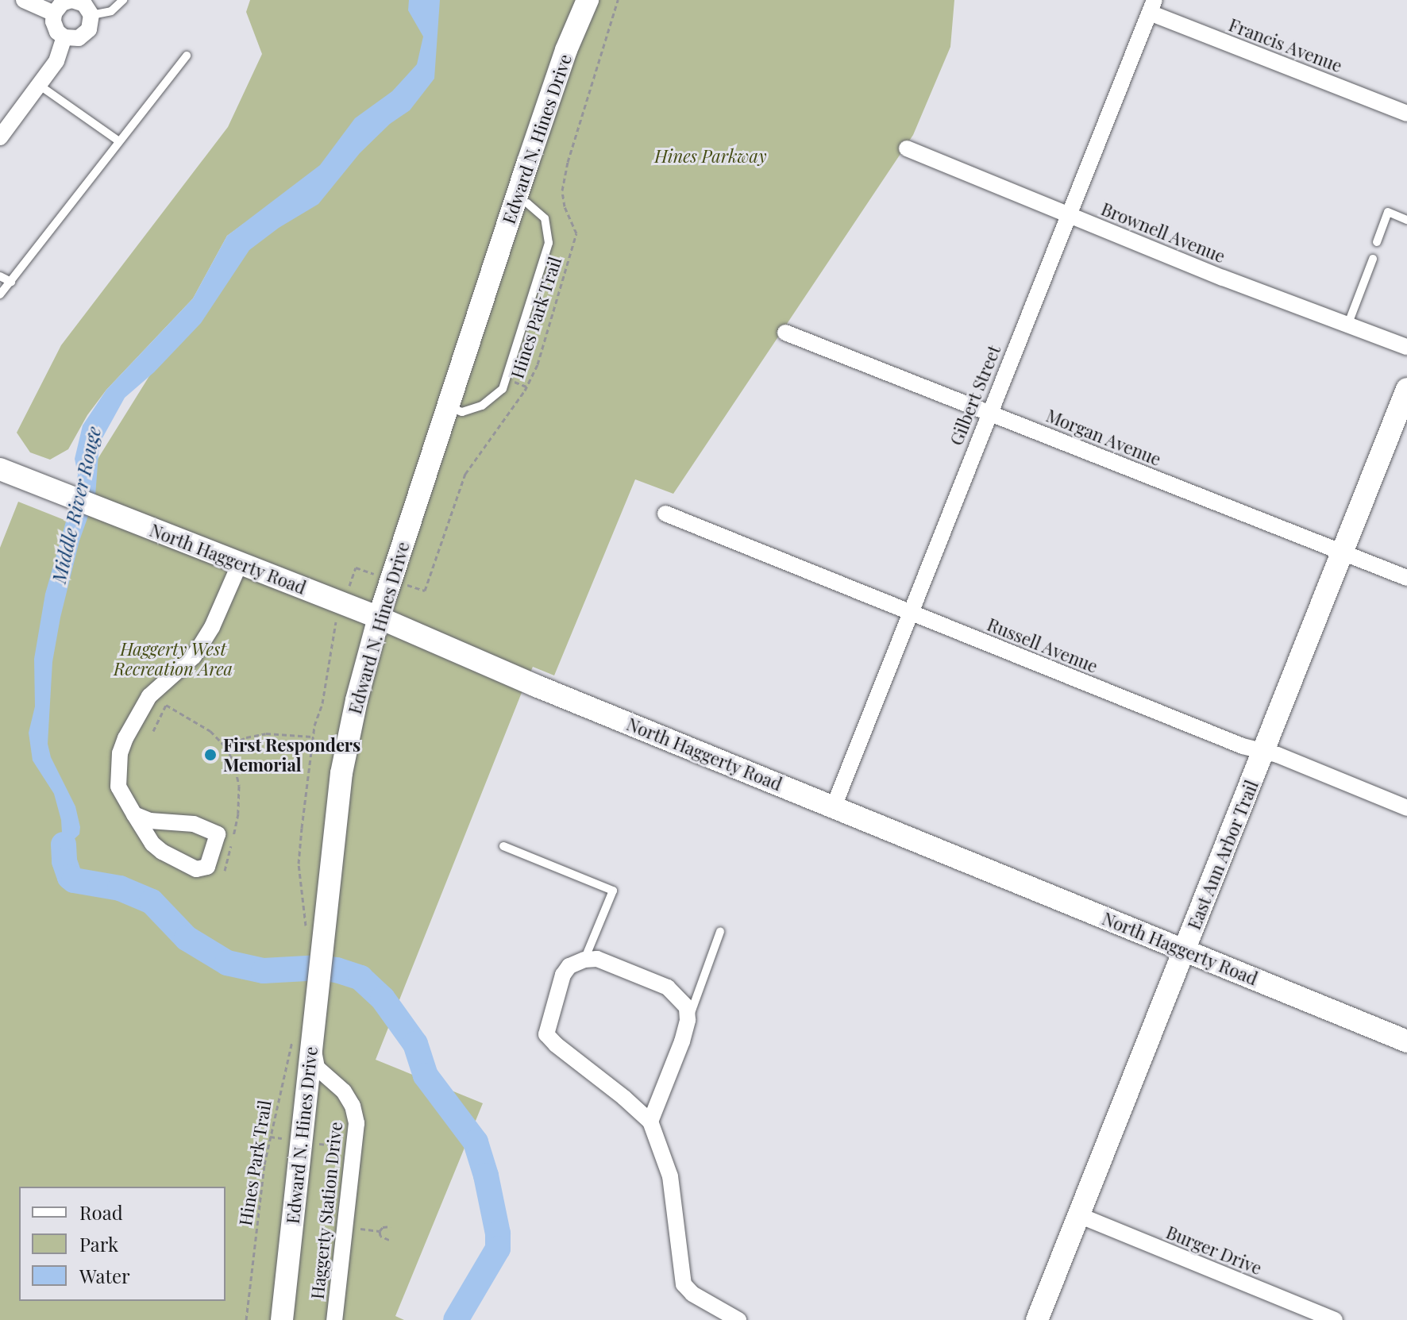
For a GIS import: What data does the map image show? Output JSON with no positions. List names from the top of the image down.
{
  "streets": {
    "street": [
      "Francis Avenue",
      "Edward N. Hines Drive",
      "Brownell Avenue",
      "Gilbert Street",
      "Morgan Avenue",
      "North Haggerty Road",
      "Russell Avenue",
      "East Ann Arbor Trail",
      "Haggerty Station Drive",
      "Burger Drive"
    ],
    "path": ["Hines Park Trail"]
  },
  "crossings": [
    ["Francis Avenue", "Gilbert Street"],
    ["Edward N. Hines Drive", "Hines Park Trail"],
    ["Edward N. Hines Drive", "North Haggerty Road"],
    ["Edward N. Hines Drive", "Haggerty Station Drive"],
    ["Brownell Avenue", "Gilbert Street"],
    ["Hines Park Trail", "North Haggerty Road"],
    ["Hines Park Trail", "Haggerty Station Drive"],
    ["Gilbert Street", "Morgan Avenue"],
    ["Gilbert Street", "North Haggerty Road"],
    ["Gilbert Street", "Russell Avenue"],
    ["Morgan Avenue", "East Ann Arbor Trail"],
    ["North Haggerty Road", "East Ann Arbor Trail"],
    ["Russell Avenue", "East Ann Arbor Trail"],
    ["East Ann Arbor Trail", "Burger Drive"]
  ],
  "water": ["Middle River Rouge"],
  "parks": ["Hines Parkway", "Haggerty West Recreation Area"],
  "places": ["First Responders Memorial"],
  "legend": ["Road", "Park", "Water"]
}
